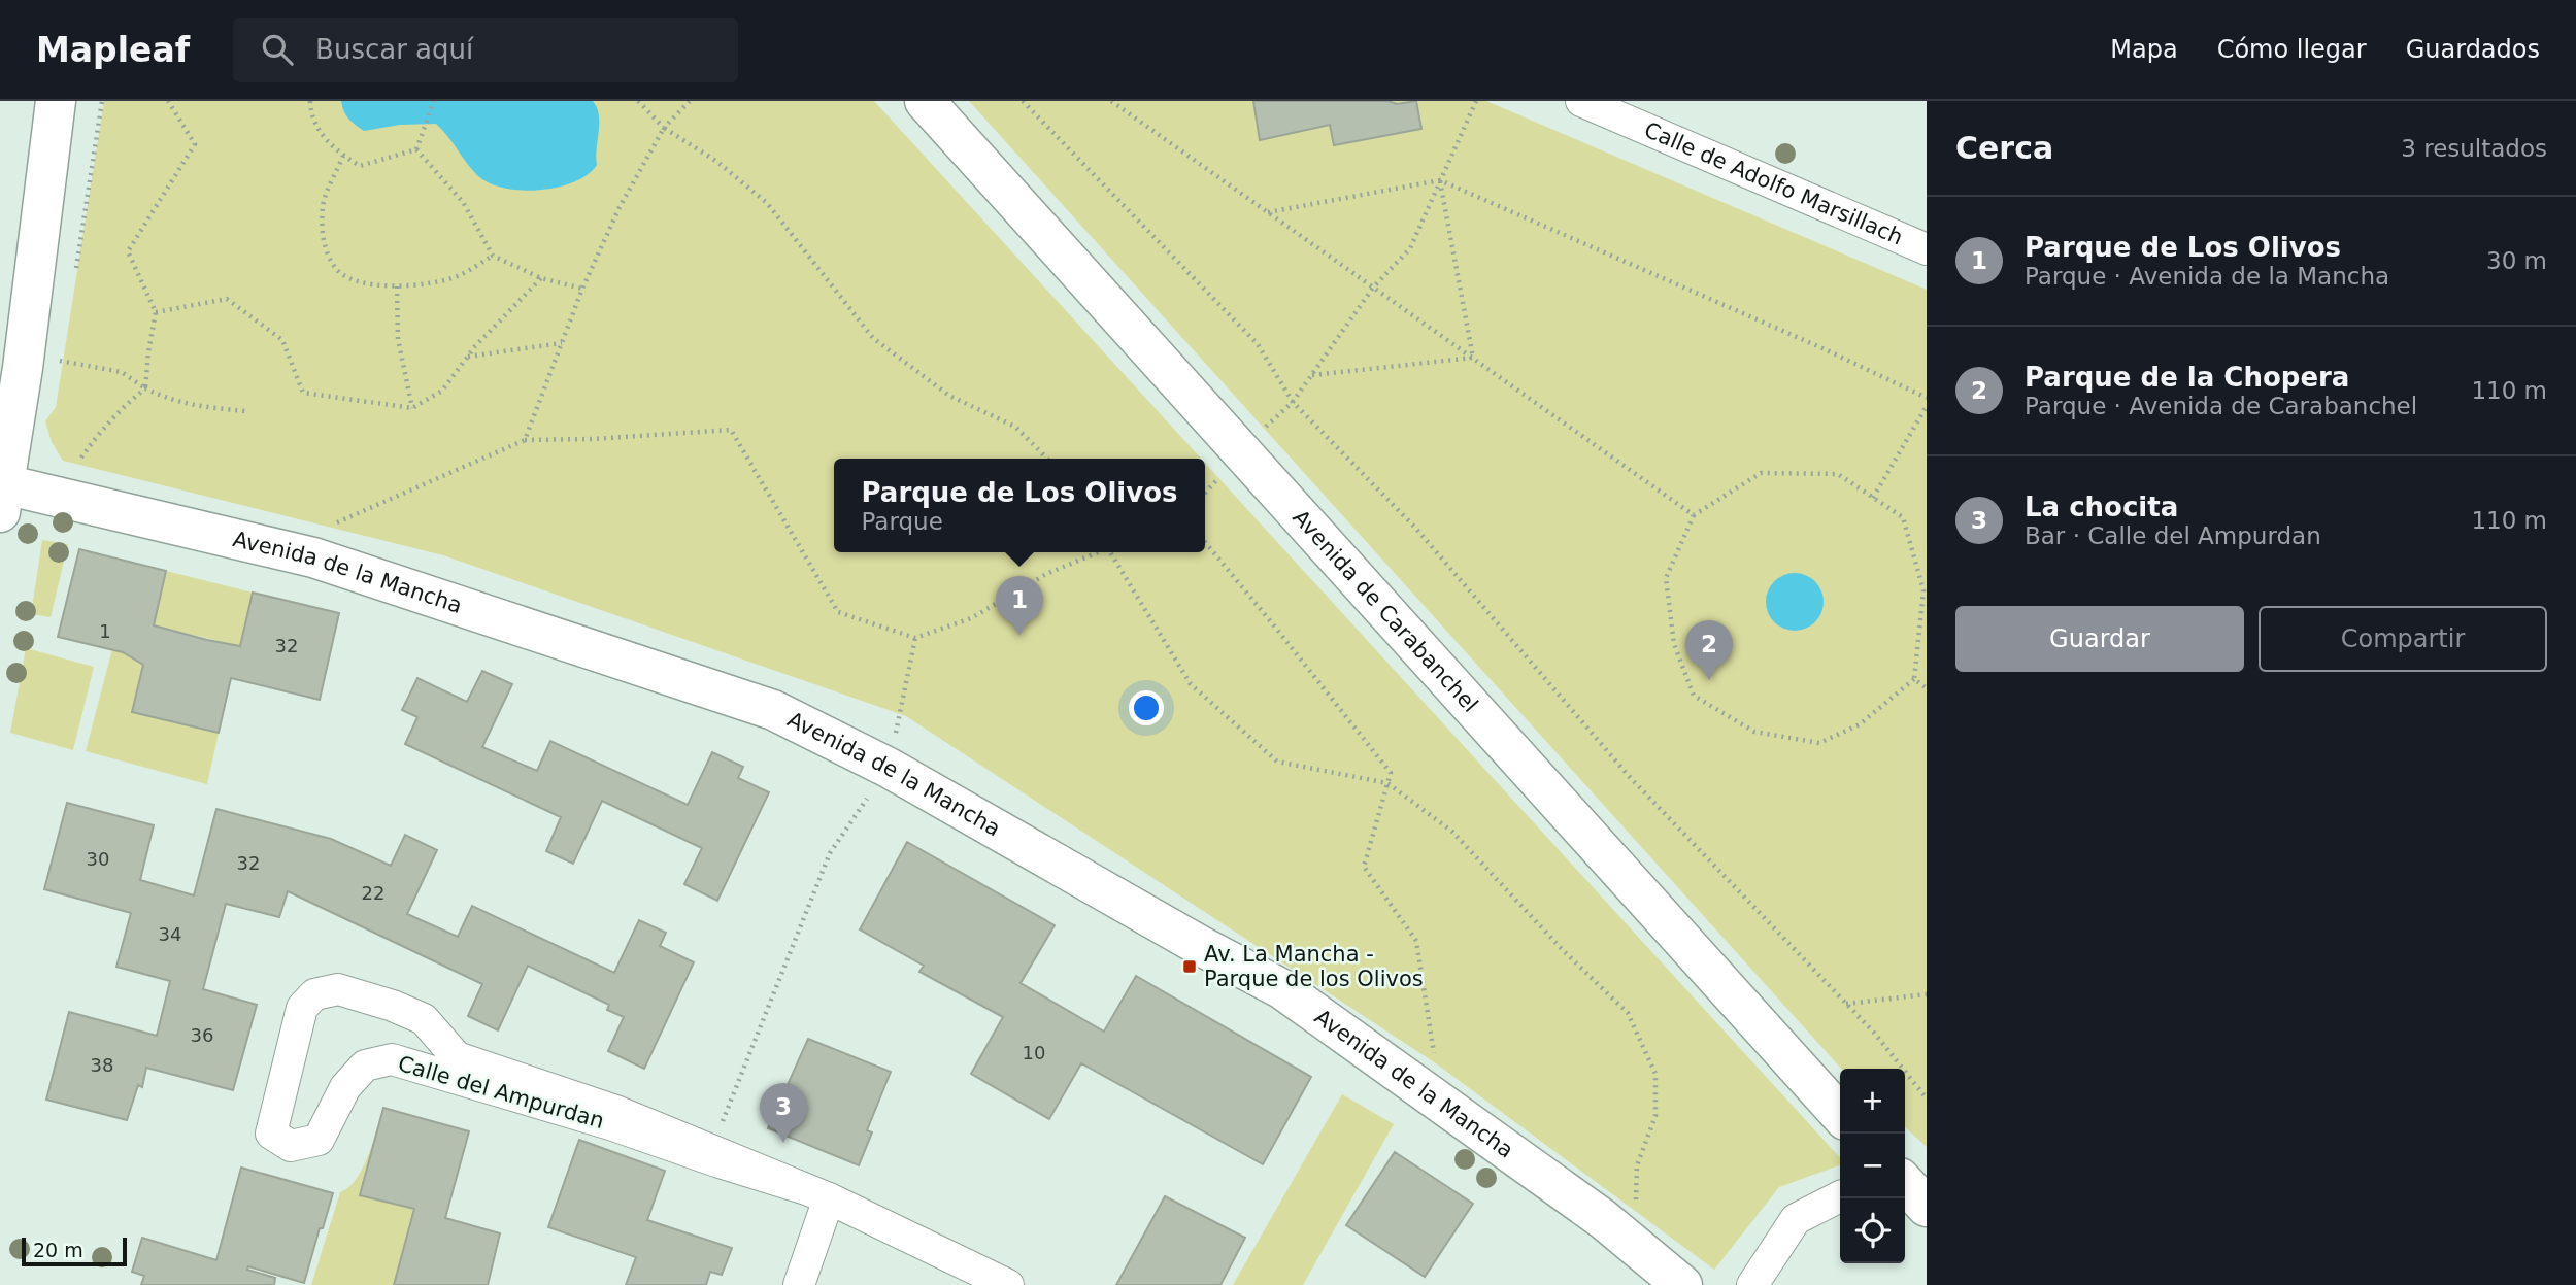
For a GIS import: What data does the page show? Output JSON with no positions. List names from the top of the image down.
{
  "streets": {
    "main road": ["Avenida de la Mancha", "Avenida de Carabanchel"],
    "street": ["Calle de Adolfo Marsillach", "Calle del Ampurdan"]
  },
  "places": {
    "transit": ["Av. La Mancha - Parque de los Olivos"]
  },
  "house_numbers": [
    "1",
    "32",
    "30",
    "32",
    "22",
    "34",
    "36",
    "10",
    "38"
  ],
  "scale_bar": "20 m",
  "page": {
    "header": "Mapleaf",
    "search": "Buscar aquí",
    "nav": ["Mapa", "Cómo llegar", "Guardados"],
    "heading": ["Cerca", "3 resultados"],
    "list": [
      {
        "mark": "1",
        "name": "Parque de Los Olivos",
        "note": "Parque · Avenida de la Mancha",
        "value": "30 m"
      },
      {
        "mark": "2",
        "name": "Parque de la Chopera",
        "note": "Parque · Avenida de Carabanchel",
        "value": "110 m"
      },
      {
        "mark": "3",
        "name": "La chocita",
        "note": "Bar · Calle del Ampurdan",
        "value": "110 m"
      }
    ],
    "popup": ["Parque de Los Olivos", "Parque"],
    "pins": ["1", "2", "3"],
    "buttons": ["Guardar", "Compartir"],
    "map_buttons": ["+", "−"],
    "scale": "20 m"
  }
}
